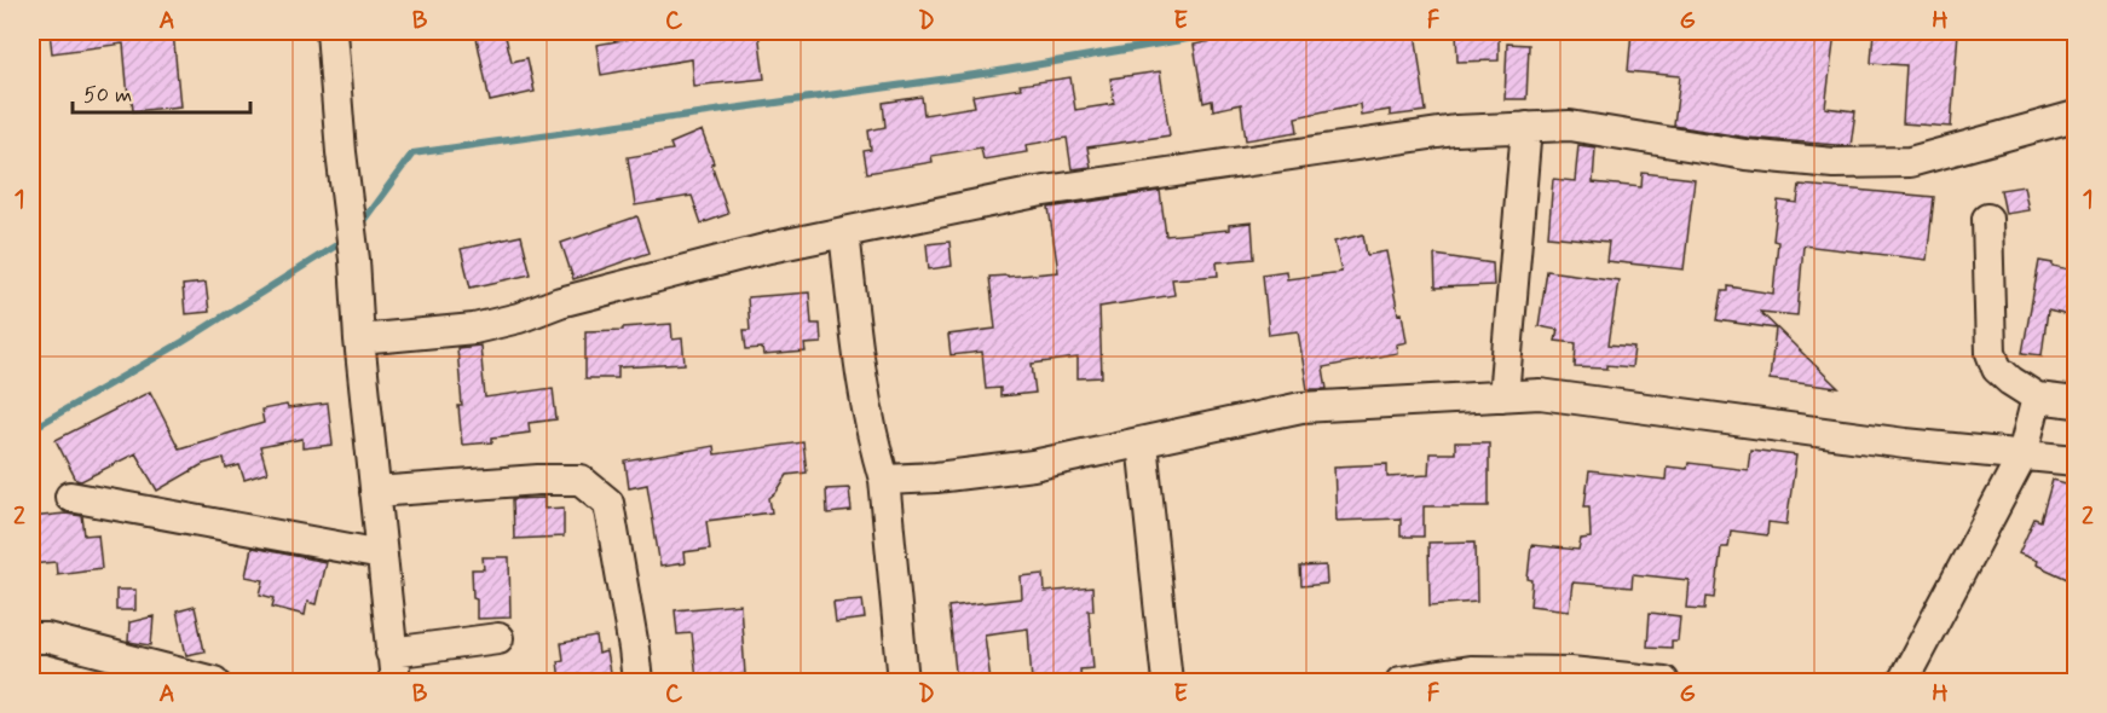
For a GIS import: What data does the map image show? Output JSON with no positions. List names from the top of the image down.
{
  "scale_bar": "50 m",
  "grid": {
    "columns": [
      "A",
      "B",
      "C",
      "D",
      "E",
      "F",
      "G",
      "H"
    ],
    "rows": ["1", "2"]
  }
}
